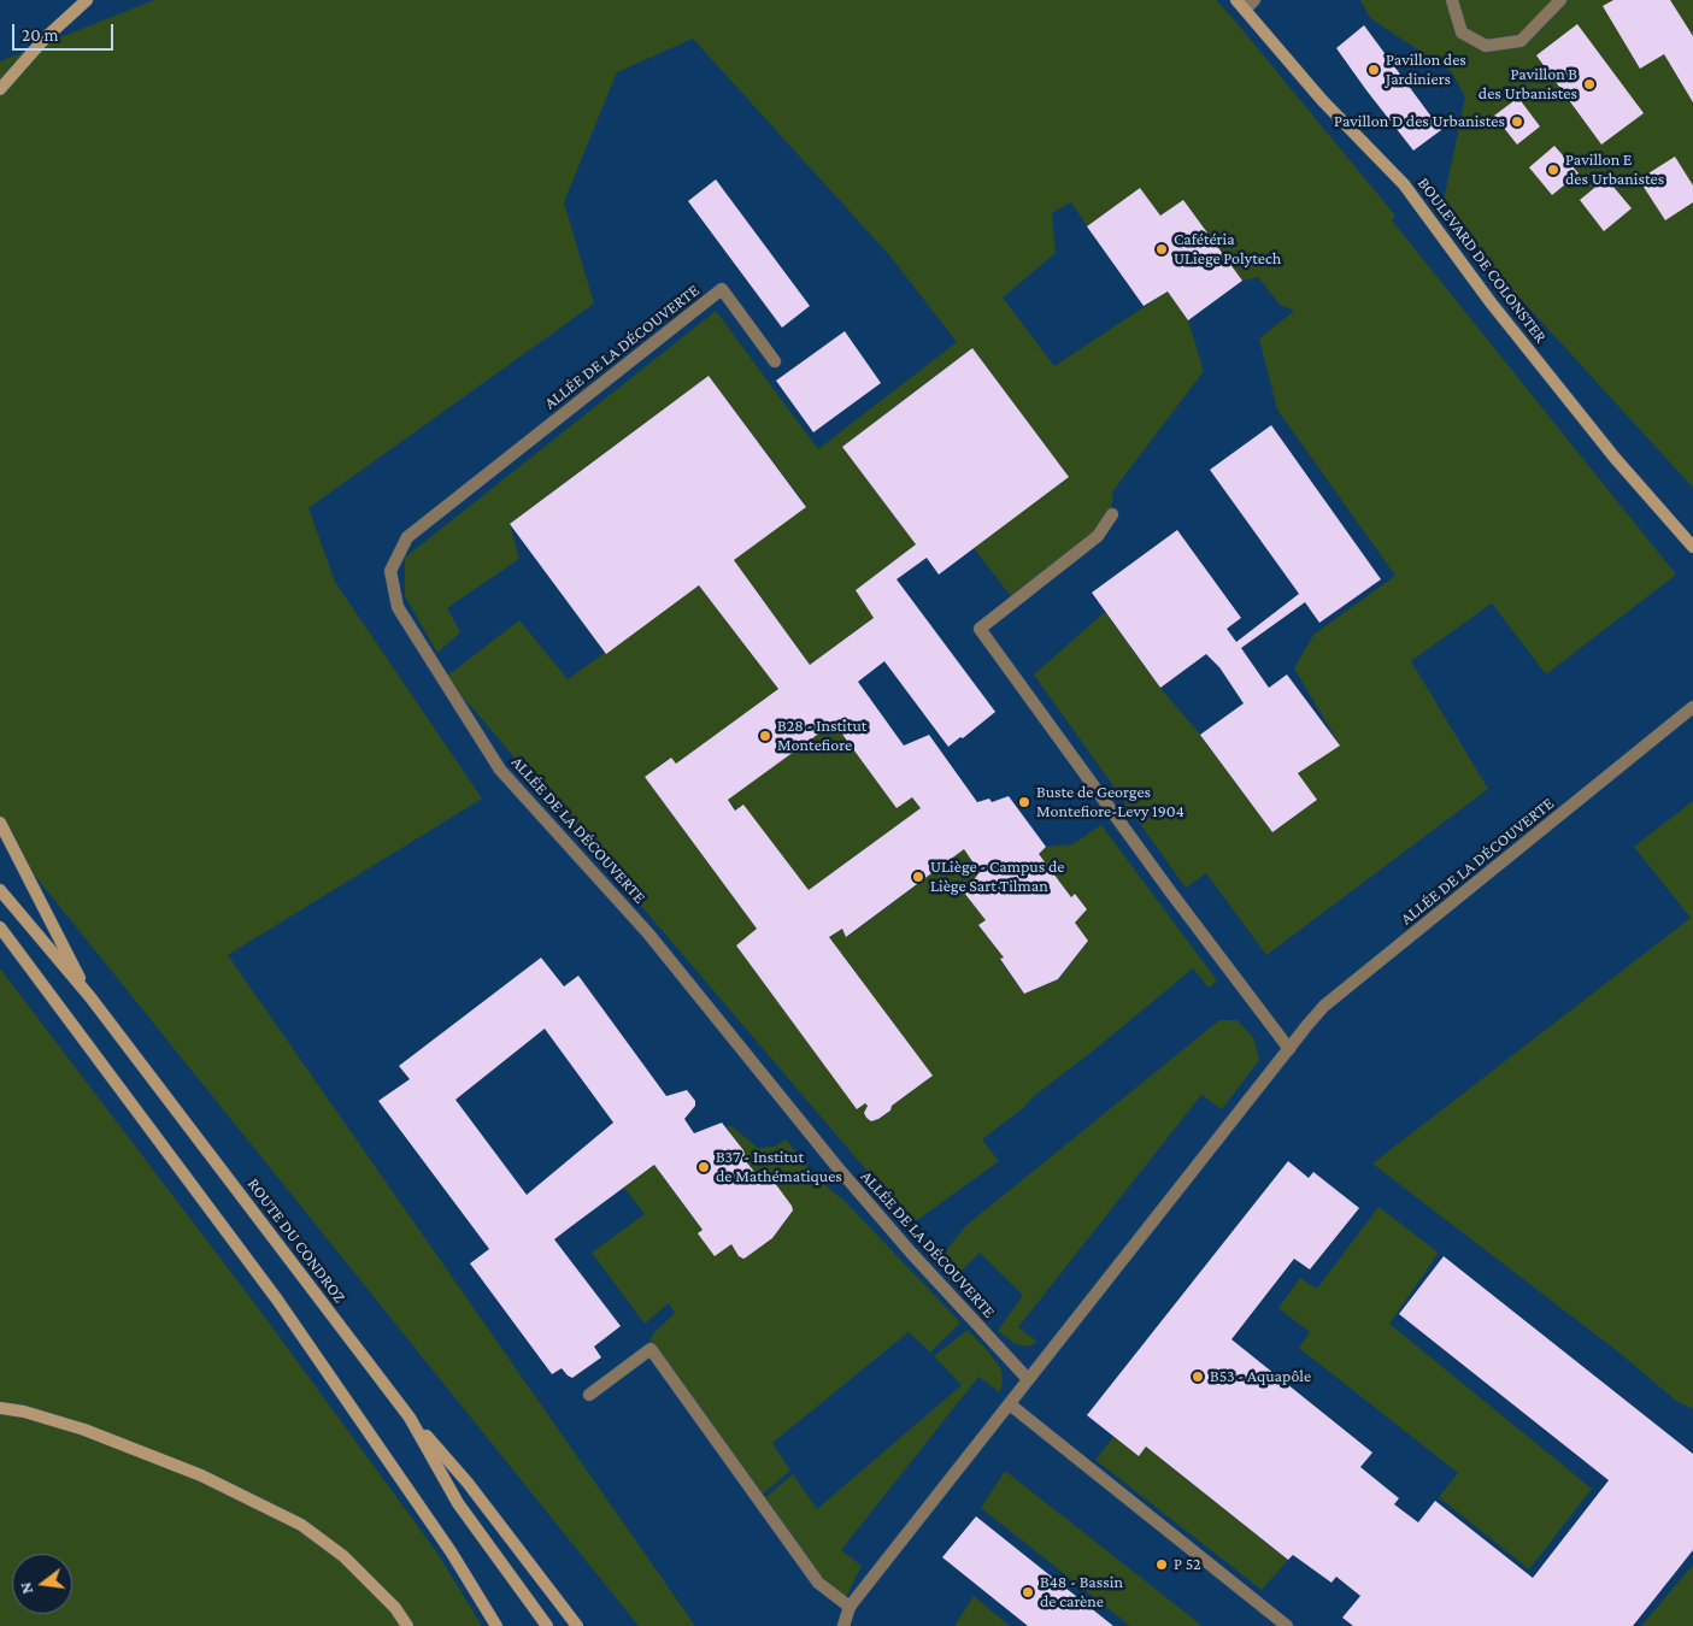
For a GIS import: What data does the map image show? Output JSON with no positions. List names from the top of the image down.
{
  "streets": {
    "main road": ["BOULEVARD DE COLONSTER", "ROUTE DU CONDROZ"],
    "street": ["ALLÉE DE LA DÉCOUVERTE"]
  },
  "places": [
    "Pavillon des Jardiniers",
    "Pavillon B des Urbanistes",
    "Pavillon D des Urbanistes",
    "Pavillon E des Urbanistes",
    "Cafétéria ULiege Polytech",
    "B28 - Institut Montefiore",
    "Buste de Georges Montefiore-Levy 1904",
    "ULiège - Campus de Liège Sart Tilman",
    "B37 - Institut de Mathématiques",
    "B53 - Aquapôle",
    "P 52",
    "B48 - Bassin de carène"
  ],
  "scale_bar": "20 m",
  "north": "left"
}
